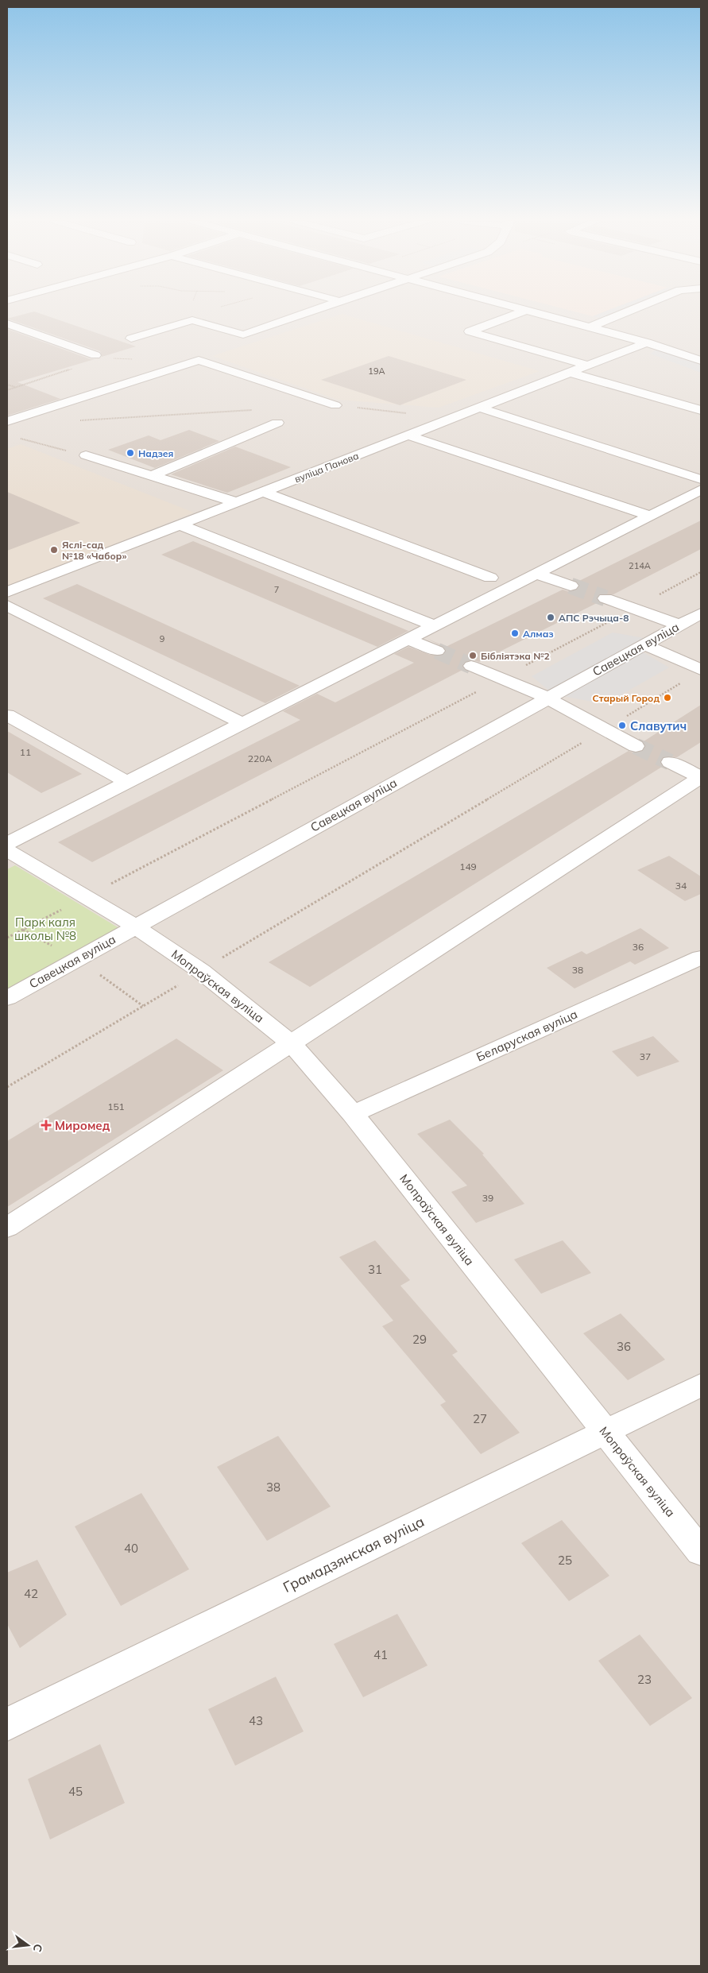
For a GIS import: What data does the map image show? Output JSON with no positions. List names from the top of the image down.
{
  "streets": {
    "street": [
      "вуліца Панова",
      "Савецкая вуліца",
      "Мопраўская вуліца",
      "Беларуская вуліца",
      "Грамадзянская вуліца"
    ]
  },
  "crossings": [
    ["Савецкая вуліца", "Мопраўская вуліца"],
    ["Мопраўская вуліца", "Беларуская вуліца"],
    ["Мопраўская вуліца", "Грамадзянская вуліца"]
  ],
  "parks": ["Парк каля школы №8"],
  "places": {
    "other": [
      "Надзея",
      "Яслі-сад №18 «Чабор»",
      "АПС Рэчыца-8",
      "Алмаз",
      "Бібліятэка №2",
      "Старый Город",
      "Славутич"
    ],
    "health": ["Миромед"]
  },
  "house_numbers": [
    "19А",
    "214А",
    "7",
    "9",
    "11",
    "220А",
    "149",
    "34",
    "36",
    "38",
    "37",
    "151",
    "39",
    "31",
    "29",
    "36",
    "27",
    "38",
    "40",
    "25",
    "42",
    "41",
    "23",
    "43",
    "45"
  ],
  "north": "right"
}
